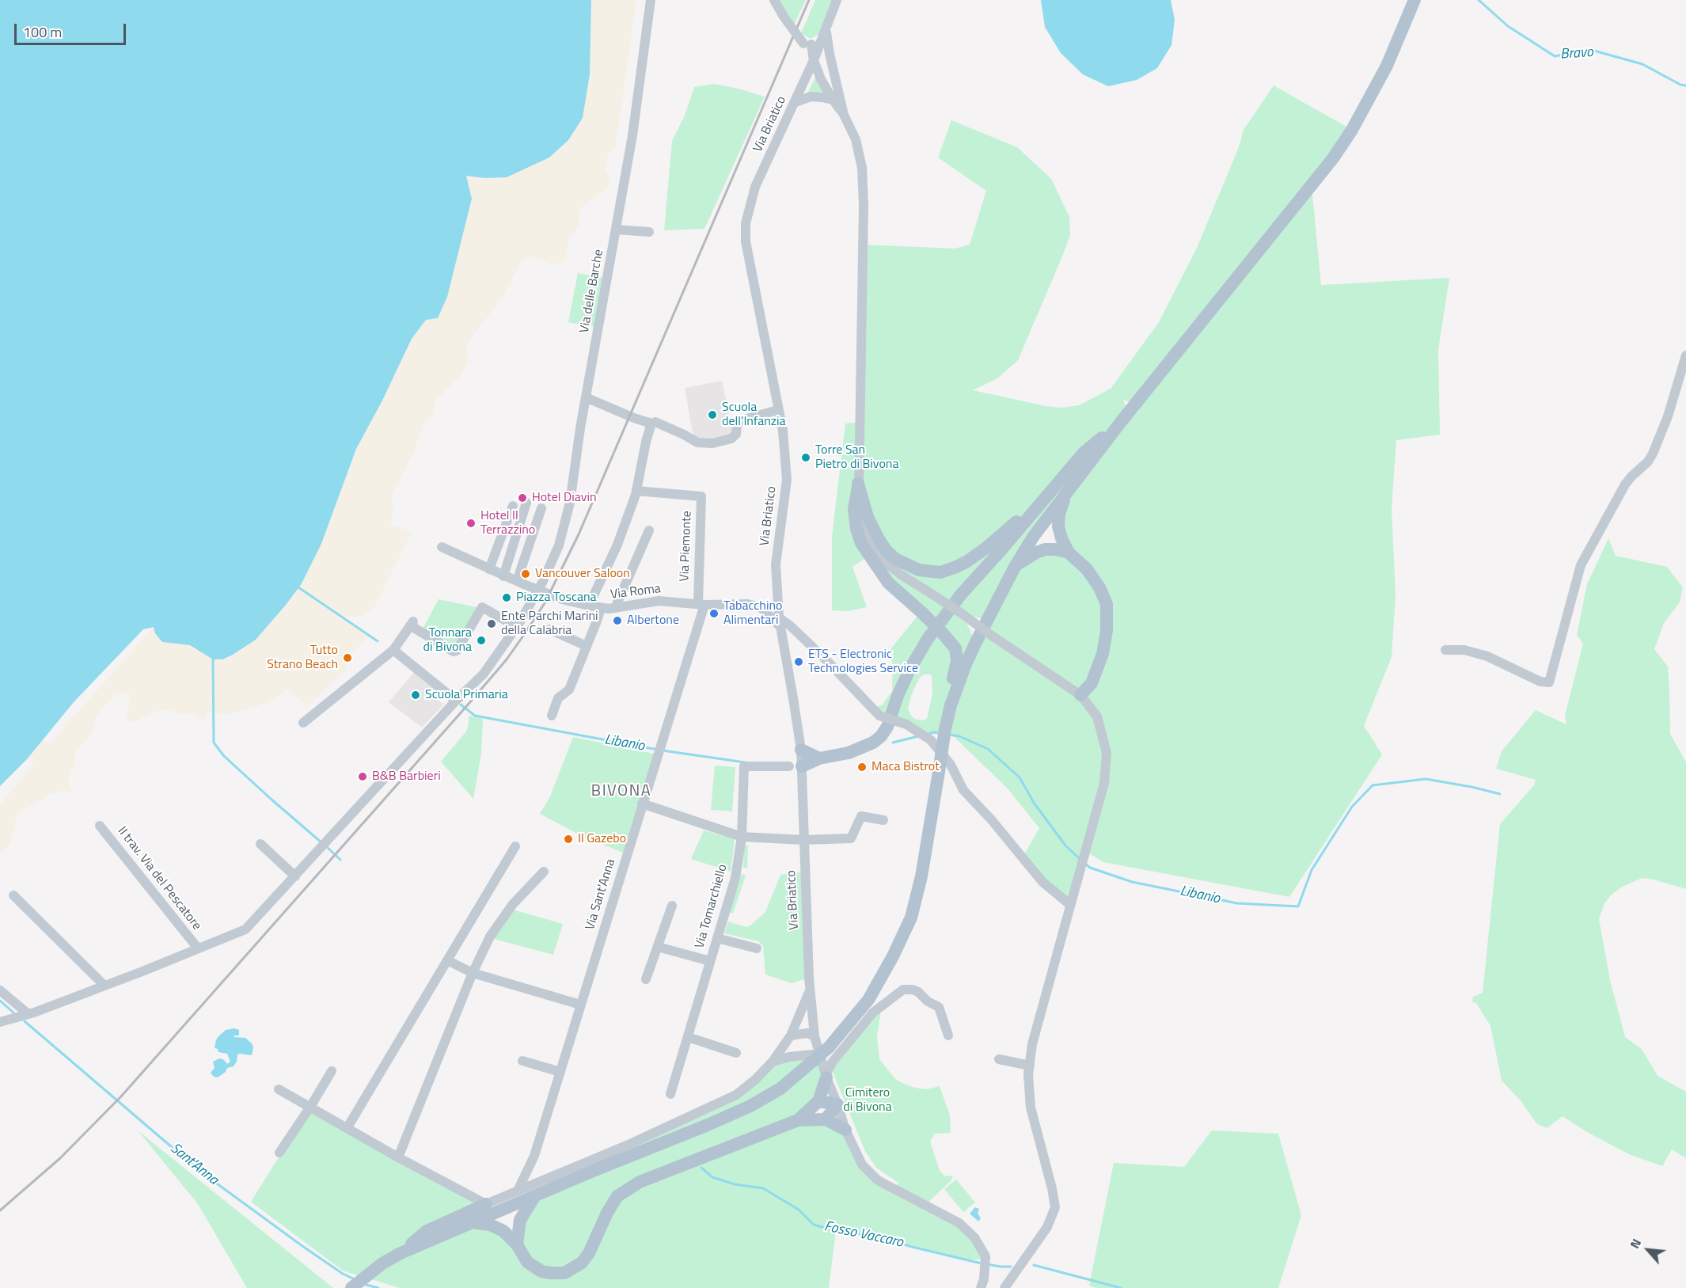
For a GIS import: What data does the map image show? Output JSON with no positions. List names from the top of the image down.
{
  "streets": {
    "street": [
      "Via Briatico",
      "Via delle Barche",
      "Via Piemonte",
      "Via Roma",
      "II trav. Via del Pescatore",
      "Via Sant'Anna",
      "Via Tomarchiello"
    ]
  },
  "crossings": [
    ["Via Briatico", "Via Roma"],
    ["Via Briatico", "Via Tomarchiello"],
    ["Via delle Barche", "Via Roma"],
    ["Via delle Barche", "II trav. Via del Pescatore"],
    ["Via Piemonte", "Via Roma"],
    ["Via Piemonte", "Via Sant'Anna"],
    ["Via Roma", "Via Sant'Anna"]
  ],
  "districts": ["BIVONA"],
  "water": [
    "Bravo",
    "Libanio",
    "Sant'Anna",
    "Fosso Vaccaro"
  ],
  "parks": ["Cimitero di Bivona"],
  "places": [
    "Scuola dell’Infanzia",
    "Torre San Pietro di Bivona",
    "Hotel Diavin",
    "Hotel Il Terrazzino",
    "Vancouver Saloon",
    "Piazza Toscana",
    "Tabacchino Alimentari",
    "Albertone",
    "Ente Parchi Marini della Calabria",
    "Tonnara di Bivona",
    "Tutto Strano Beach",
    "ETS - Electronic Technologies Service",
    "Scuola Primaria",
    "Maca Bistrot",
    "B&B Barbieri",
    "Il Gazebo"
  ],
  "scale_bar": "100 m",
  "north": "top left"
}
